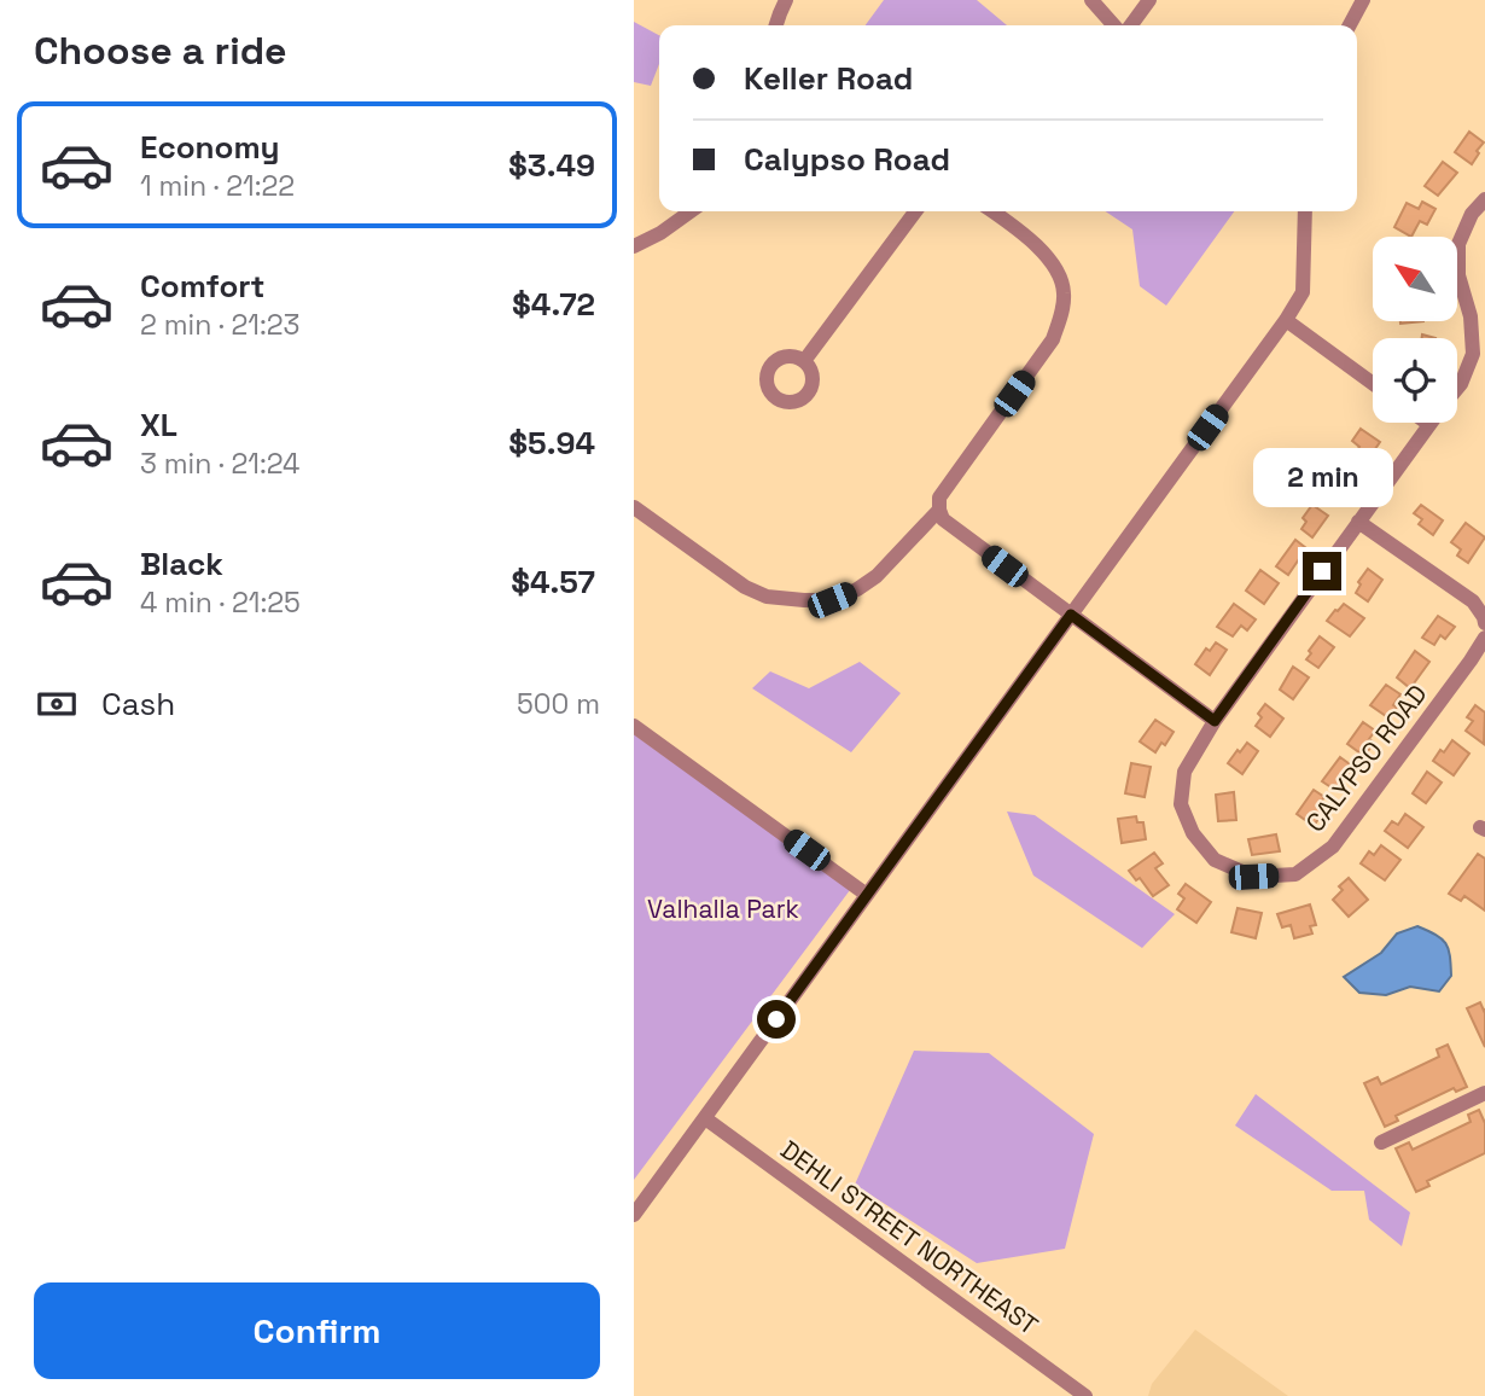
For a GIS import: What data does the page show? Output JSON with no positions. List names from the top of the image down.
{
  "streets": {
    "street": ["CALYPSO ROAD", "DEHLI STREET NORTHEAST"]
  },
  "parks": ["Valhalla Park"],
  "north": "top left",
  "page": {
    "heading": "Choose a ride",
    "banner": ["Keller Road", "Calypso Road"],
    "list": [
      {
        "name": "Economy",
        "note": "1 min · 21:22",
        "value": "$3.49"
      },
      {
        "name": "Comfort",
        "note": "2 min · 21:23",
        "value": "$4.72"
      },
      {
        "name": "XL",
        "note": "3 min · 21:24",
        "value": "$5.94"
      },
      {
        "name": "Black",
        "note": "4 min · 21:25",
        "value": "$4.57"
      }
    ],
    "bubble": "2 min",
    "pay": ["Cash", "500 m"],
    "buttons": "Confirm"
  }
}
